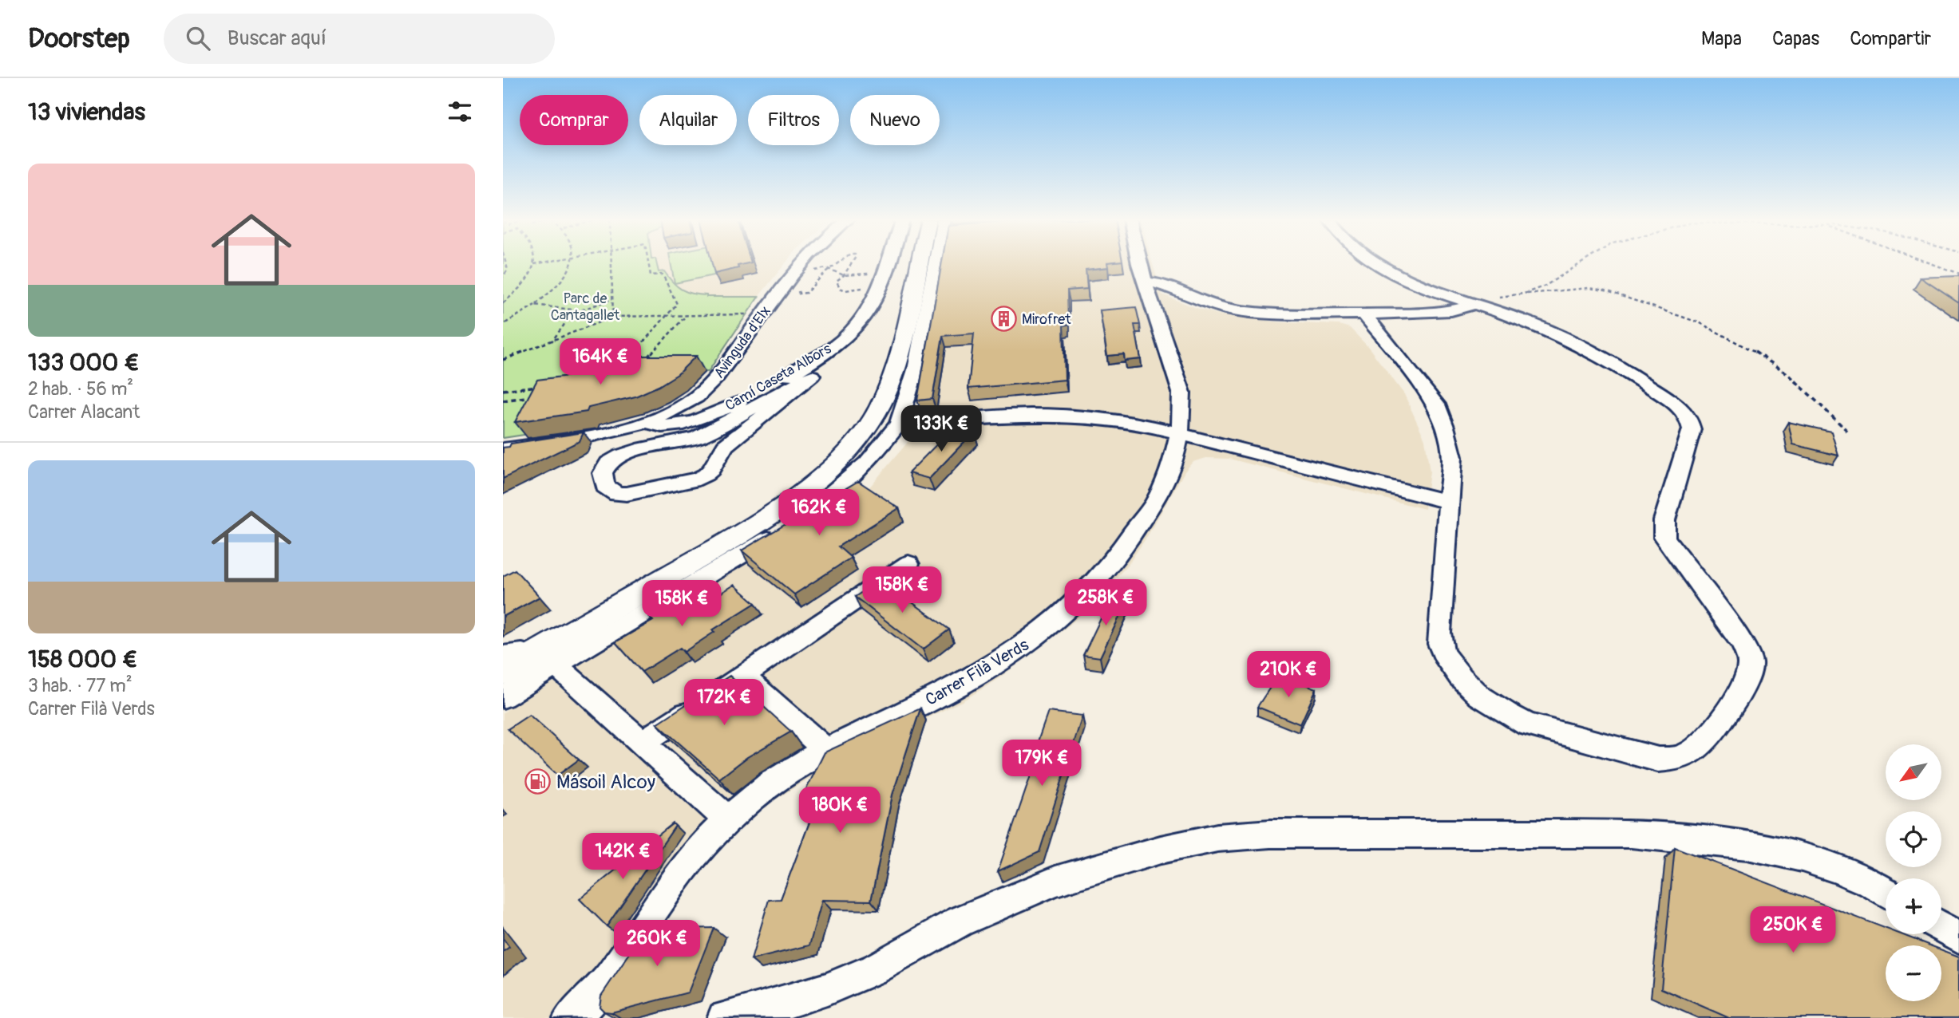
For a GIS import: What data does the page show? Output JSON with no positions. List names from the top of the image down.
{
  "streets": {
    "street": ["Avinguda d'Elx", "Camí Caseta Albors", "Carrer Filà Verds"]
  },
  "crossings": [
    ["Avinguda d'Elx", "Camí Caseta Albors"]
  ],
  "parks": ["Parc de Cantagallet"],
  "places": {
    "building": ["Mirofret"],
    "fuel station": ["Másoil Alcoy"]
  },
  "north": "bottom left",
  "page": {
    "header": "Doorstep",
    "search": "Buscar aquí",
    "nav": ["Mapa", "Capas", "Compartir"],
    "heading": "13 viviendas",
    "chip": [
      "Comprar",
      "Alquilar",
      "Filtros",
      "Nuevo"
    ],
    "list": [
      {
        "name": "133 000 €",
        "note": "2 hab. · 56 m² · Carrer Alacant"
      },
      {
        "name": "158 000 €",
        "note": "3 hab. · 77 m² · Carrer Filà Verds"
      }
    ],
    "price": [
      "164K €",
      "133K €",
      "162K €",
      "158K €",
      "258K €",
      "158K €",
      "210K €",
      "172K €",
      "179K €",
      "180K €",
      "142K €",
      "250K €",
      "260K €"
    ],
    "map_buttons": ["+", "−"]
  }
}
